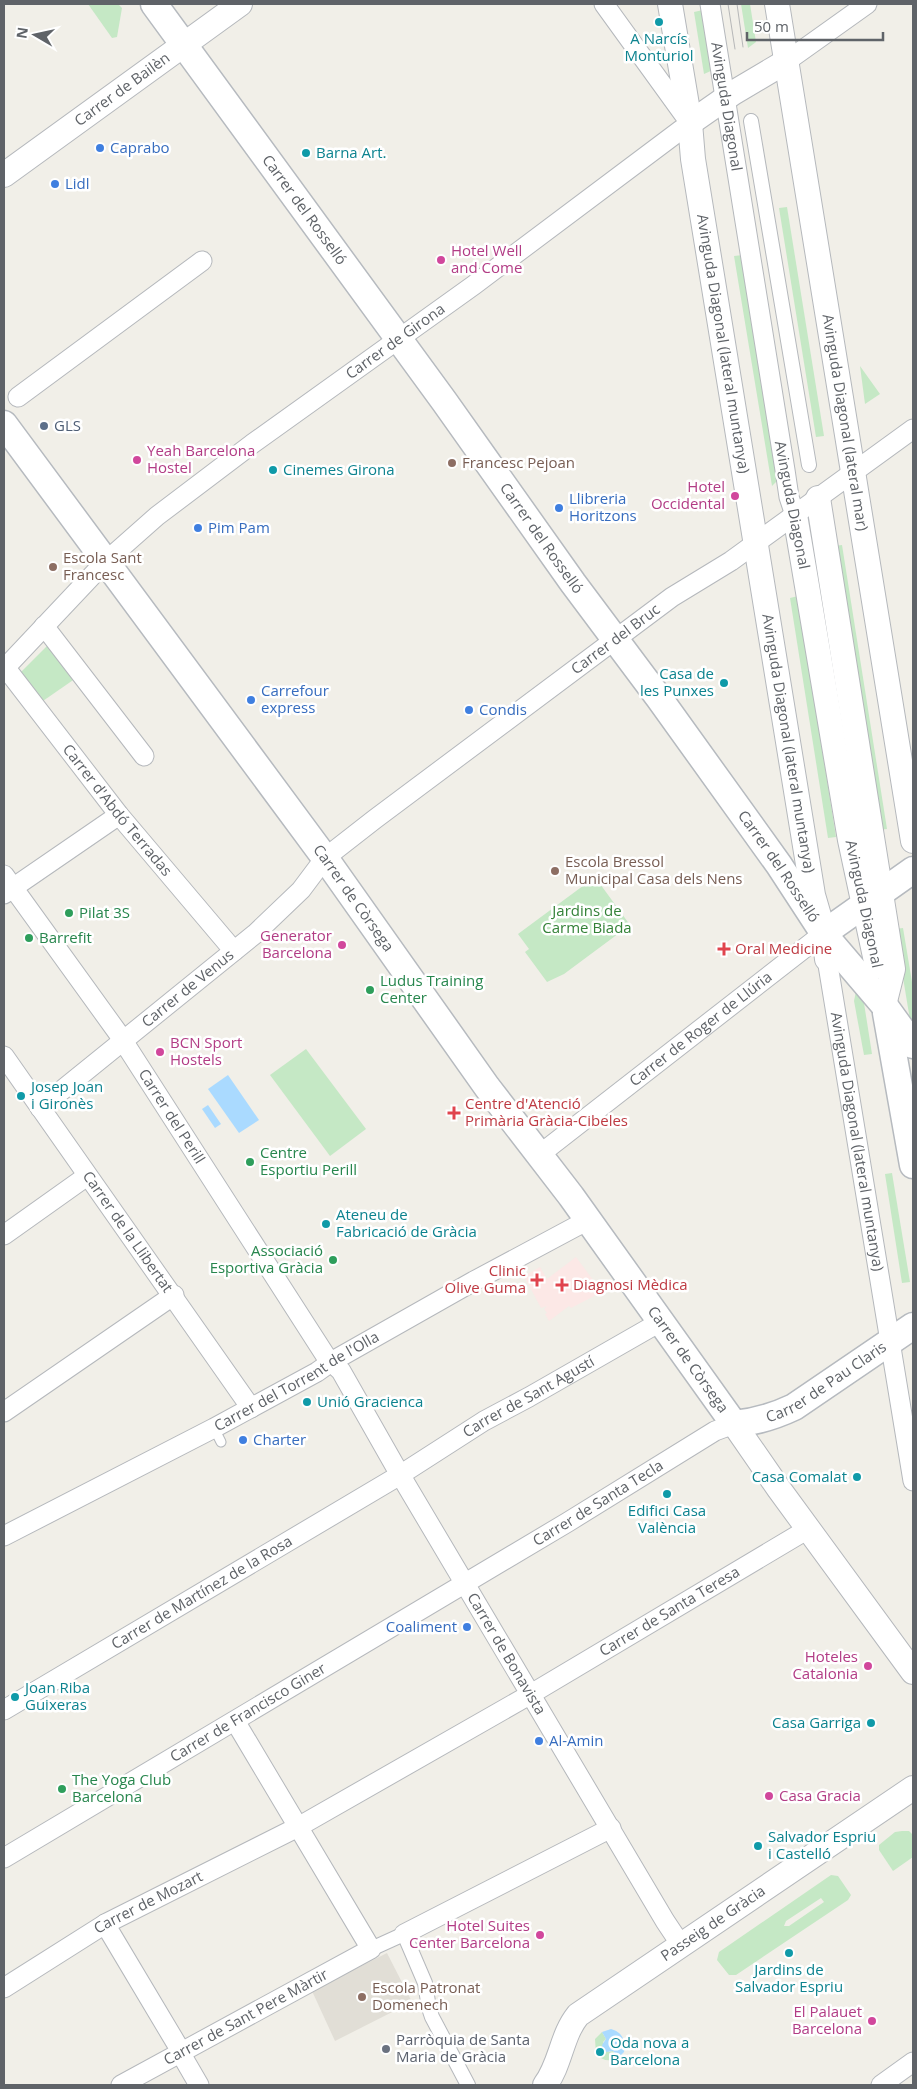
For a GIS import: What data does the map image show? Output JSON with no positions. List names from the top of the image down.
{
  "streets": {
    "main road": [
      "Avinguda Diagonal",
      "Carrer del Rosselló",
      "Carrer de Còrsega",
      "Carrer de Roger de Llúria",
      "Carrer de Pau Claris"
    ],
    "street": [
      "Carrer de Bailèn",
      "Carrer de Girona",
      "Avinguda Diagonal (lateral muntanya)",
      "Avinguda Diagonal (lateral mar)",
      "Carrer del Bruc",
      "Carrer d'Abdó Terradas",
      "Carrer de Venus",
      "Carrer del Perill",
      "Carrer de la Llibertat",
      "Carrer del Torrent de l'Olla",
      "Carrer de Sant Agustí",
      "Carrer de Santa Tecla",
      "Carrer de Martínez de la Rosa",
      "Carrer de Santa Teresa",
      "Carrer de Bonavista",
      "Carrer de Francisco Giner",
      "Carrer de Mozart",
      "Passeig de Gràcia",
      "Carrer de Sant Pere Màrtir"
    ]
  },
  "crossings": [
    ["Carrer de Bailèn", "Carrer del Rosselló"],
    ["Avinguda Diagonal", "Carrer del Rosselló"],
    ["Avinguda Diagonal", "Carrer del Bruc"],
    ["Avinguda Diagonal", "Carrer de Roger de Llúria"],
    ["Carrer del Rosselló", "Carrer de Girona"],
    ["Carrer del Rosselló", "Avinguda Diagonal (lateral muntanya)"],
    ["Carrer del Rosselló", "Carrer del Bruc"],
    ["Carrer del Rosselló", "Carrer de Roger de Llúria"],
    ["Carrer de Girona", "Avinguda Diagonal (lateral muntanya)"],
    ["Carrer de Girona", "Carrer d'Abdó Terradas"],
    ["Carrer de Girona", "Carrer de Còrsega"],
    ["Avinguda Diagonal (lateral muntanya)", "Carrer del Bruc"],
    ["Avinguda Diagonal (lateral muntanya)", "Carrer de Roger de Llúria"],
    ["Avinguda Diagonal (lateral muntanya)", "Carrer de Pau Claris"],
    ["Avinguda Diagonal (lateral mar)", "Carrer del Bruc"],
    ["Carrer del Bruc", "Carrer de Còrsega"],
    ["Carrer del Bruc", "Carrer de Venus"],
    ["Carrer d'Abdó Terradas", "Carrer de Venus"],
    ["Carrer de Còrsega", "Carrer de Venus"],
    ["Carrer de Còrsega", "Carrer de Roger de Llúria"],
    ["Carrer de Còrsega", "Carrer de Pau Claris"],
    ["Carrer de Còrsega", "Carrer del Torrent de l'Olla"],
    ["Carrer de Còrsega", "Carrer de Sant Agustí"],
    ["Carrer de Còrsega", "Carrer de Santa Tecla"],
    ["Carrer de Venus", "Carrer del Perill"],
    ["Carrer de Venus", "Carrer de la Llibertat"],
    ["Carrer del Perill", "Carrer del Torrent de l'Olla"],
    ["Carrer del Perill", "Carrer de Bonavista"],
    ["Carrer de la Llibertat", "Carrer del Torrent de l'Olla"],
    ["Carrer de Pau Claris", "Carrer de Santa Tecla"],
    ["Carrer del Torrent de l'Olla", "Carrer de Bonavista"],
    ["Carrer de Sant Agustí", "Carrer de Martínez de la Rosa"],
    ["Carrer de Sant Agustí", "Carrer de Bonavista"],
    ["Carrer de Santa Tecla", "Carrer de Bonavista"],
    ["Carrer de Santa Tecla", "Carrer de Francisco Giner"],
    ["Carrer de Martínez de la Rosa", "Carrer de Bonavista"],
    ["Carrer de Santa Teresa", "Carrer de Bonavista"],
    ["Carrer de Santa Teresa", "Carrer de Mozart"],
    ["Carrer de Bonavista", "Carrer de Francisco Giner"],
    ["Carrer de Bonavista", "Passeig de Gràcia"]
  ],
  "parks": ["Jardins de Carme Biada"],
  "places": {
    "other": [
      "A Narcís Monturiol",
      "Caprabo",
      "Barna Art.",
      "Lidl",
      "Hotel Well and Come",
      "GLS",
      "Yeah Barcelona Hostel",
      "Francesc Pejoan",
      "Cinemes Girona",
      "Hotel Occidental",
      "Llibreria Horitzons",
      "Pim Pam",
      "Escola Sant Francesc",
      "Casa de les Punxes",
      "Carrefour express",
      "Condis",
      "Escola Bressol Municipal Casa dels Nens",
      "Pilat 3S",
      "Barrefit",
      "Generator Barcelona",
      "Ludus Training Center",
      "BCN Sport Hostels",
      "Josep Joan i Gironès",
      "Centre Esportiu Perill",
      "Ateneu de Fabricació de Gràcia",
      "Associació Esportiva Gràcia",
      "Unió Gracienca",
      "Charter",
      "Casa Comalat",
      "Edifici Casa València",
      "Coaliment",
      "Hoteles Catalonia",
      "Joan Riba Guixeras",
      "Casa Garriga",
      "Al-Amin",
      "The Yoga Club Barcelona",
      "Casa Gracia",
      "Salvador Espriu i Castelló",
      "Hotel Suites Center Barcelona",
      "Jardins de Salvador Espriu",
      "Escola Patronat Domenech",
      "El Palauet Barcelona",
      "Parròquia de Santa Maria de Gràcia",
      "Oda nova a Barcelona"
    ],
    "health": [
      "Oral Medicine",
      "Centre d'Atenció Primària Gràcia-Cibeles",
      "Clinic Olive Guma",
      "Diagnosi Mèdica"
    ]
  },
  "scale_bar": "50 m",
  "north": "left"
}
